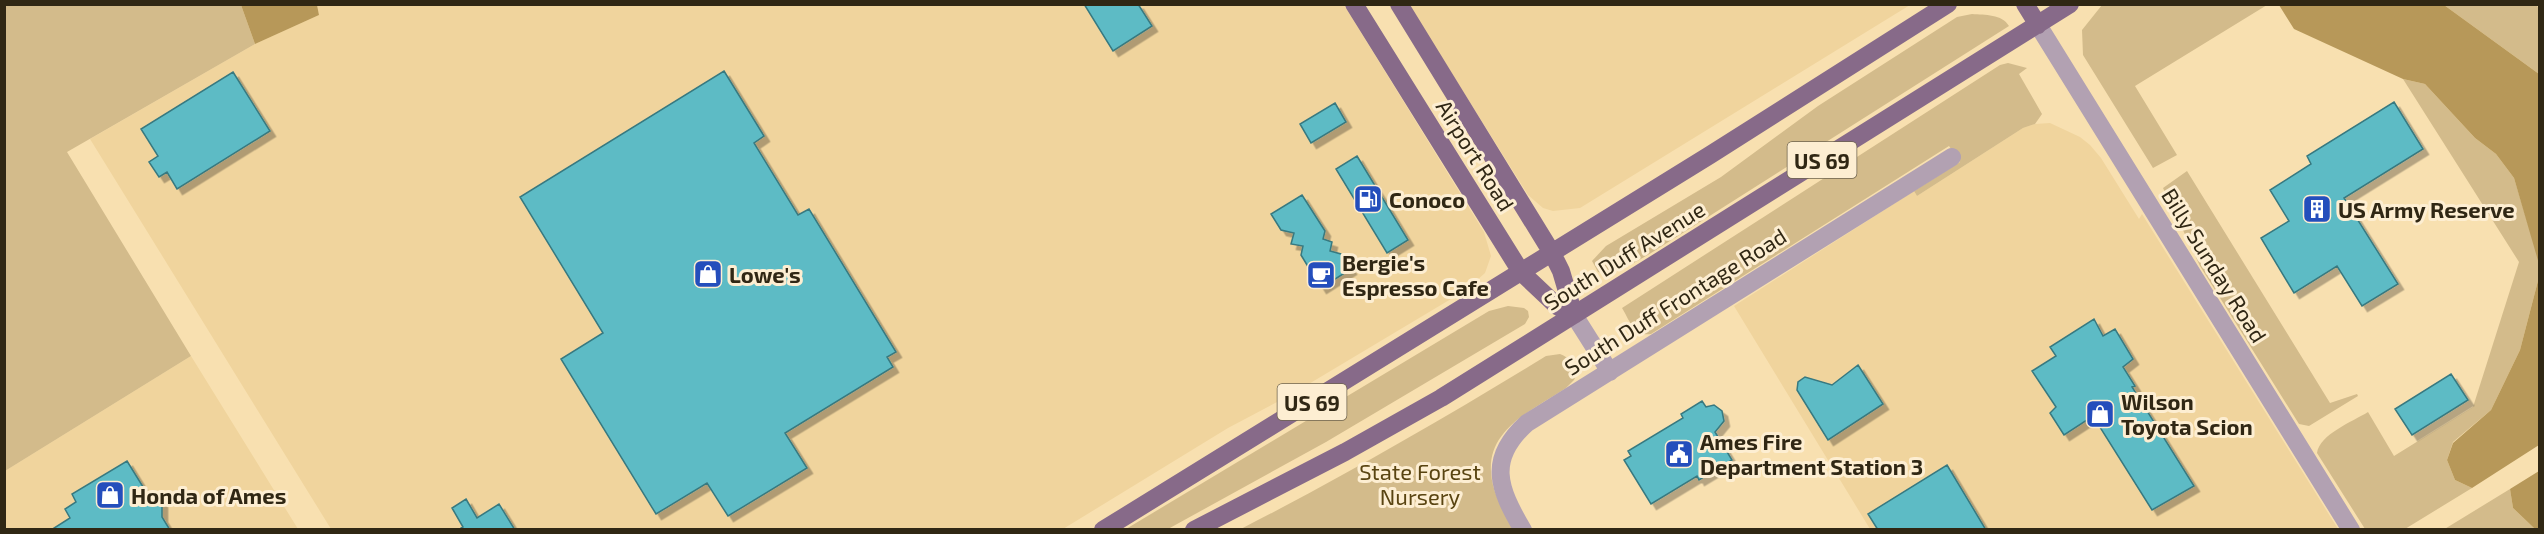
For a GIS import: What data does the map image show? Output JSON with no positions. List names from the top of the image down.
{
  "streets": {
    "main road": ["Airport Road", "US 69", "South Duff Avenue"],
    "street": ["Billy Sunday Road", "South Duff Frontage Road"]
  },
  "crossings": [
    ["Airport Road", "South Duff Avenue"],
    ["Airport Road", "South Duff Frontage Road"],
    ["South Duff Avenue", "Billy Sunday Road"]
  ],
  "parks": ["State Forest Nursery"],
  "places": {
    "fuel station": ["Conoco"],
    "building": ["US Army Reserve"],
    "shop": ["Lowe's", "Wilson Toyota Scion", "Honda of Ames"],
    "cafe": ["Bergie's Espresso Cafe"],
    "public building": ["Ames Fire Department Station 3"]
  }
}
